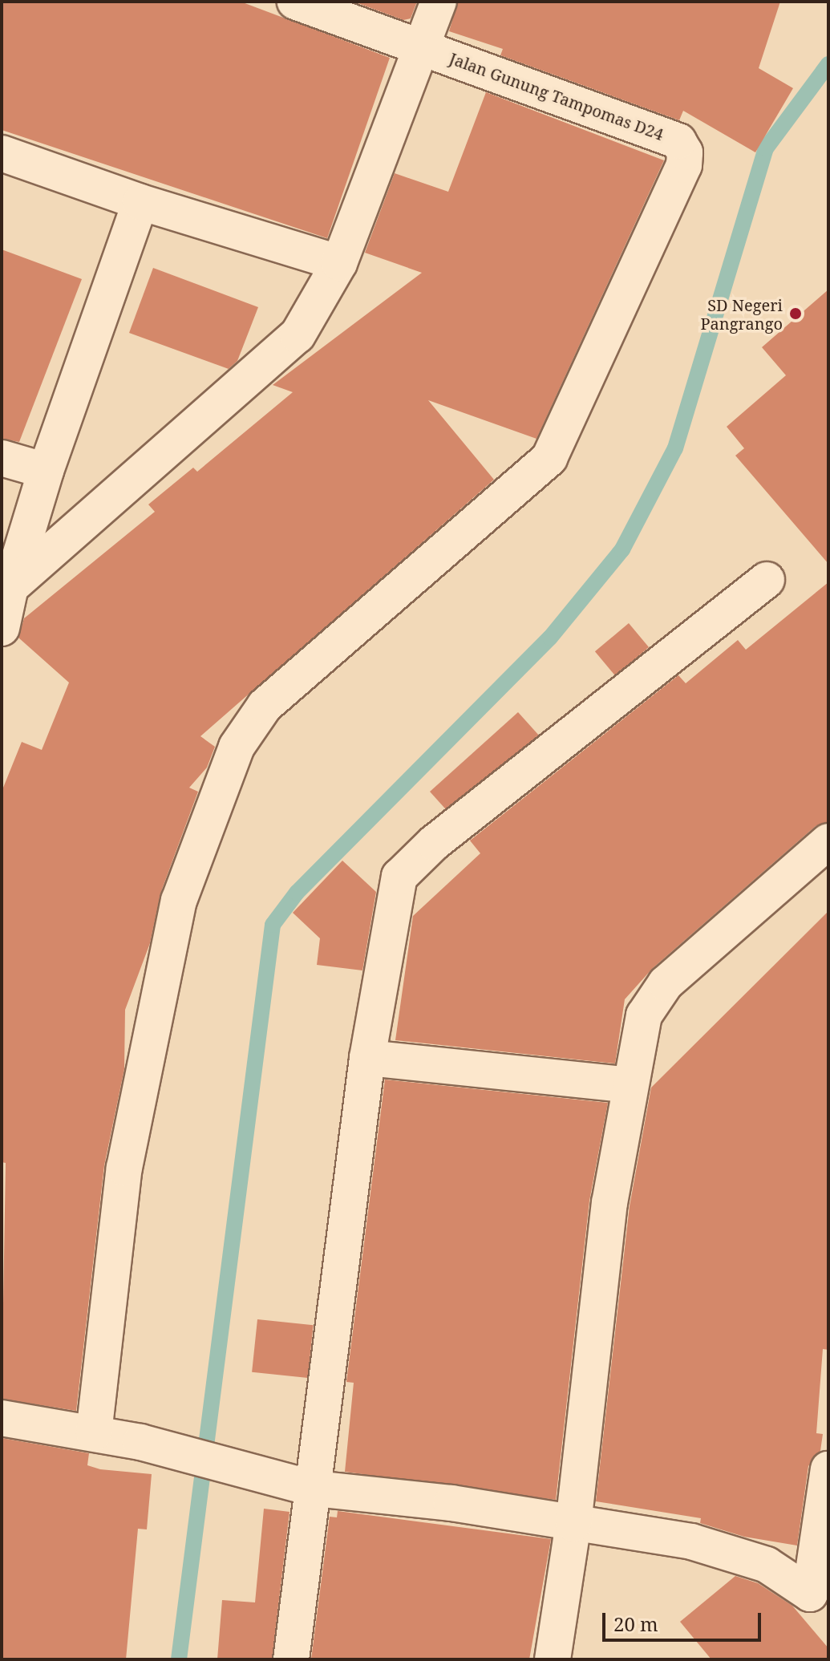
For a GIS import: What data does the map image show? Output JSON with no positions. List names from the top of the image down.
{
  "streets": {
    "street": ["Jalan Gunung Tampomas D24"]
  },
  "places": ["SD Negeri Pangrango"],
  "scale_bar": "20 m"
}
